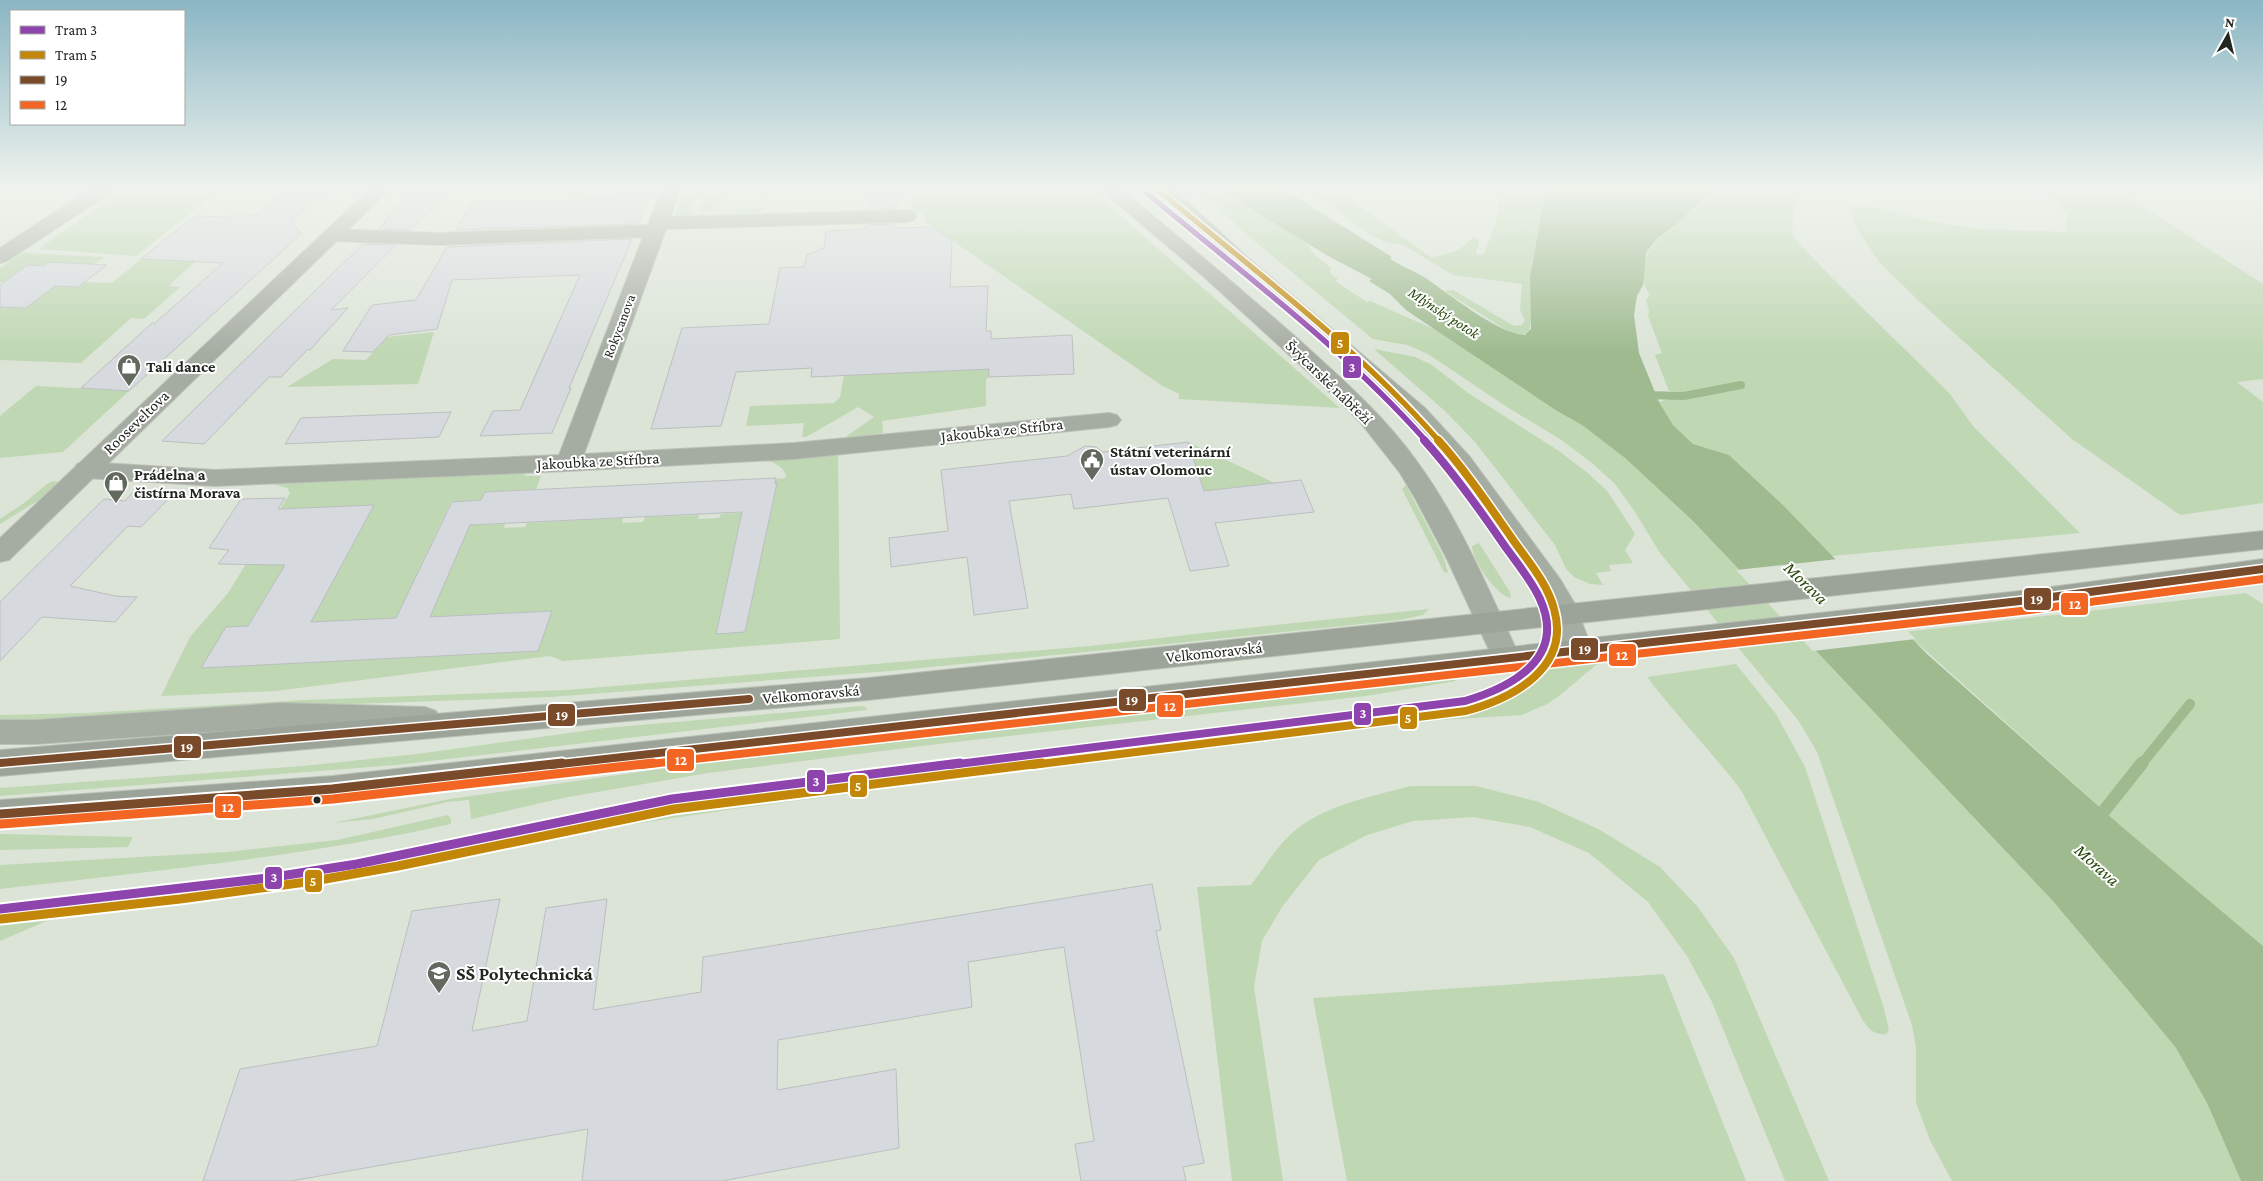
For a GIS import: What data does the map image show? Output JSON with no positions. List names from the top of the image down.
{
  "streets": {
    "main road": ["Velkomoravská"],
    "street": [
      "Rokycanova",
      "Švýcarské nábřeží",
      "Rooseveltova",
      "Jakoubka ze Stříbra"
    ]
  },
  "crossings": [
    ["Rokycanova", "Jakoubka ze Stříbra"],
    ["Švýcarské nábřeží", "Velkomoravská"],
    ["Rooseveltova", "Jakoubka ze Stříbra"]
  ],
  "water": ["Mlýnský potok", "Morava"],
  "places": {
    "shop": ["Tali dance", "Prádelna a čistírna Morava"],
    "public building": ["Státní veterinární ústav Olomouc"],
    "school or university": ["SŠ Polytechnická"]
  },
  "lines": [
    "tram line 3",
    "tram line 5",
    "transit line 19",
    "transit line 12"
  ],
  "legend": [
    "Tram 3",
    "Tram 5",
    "19",
    "12"
  ],
  "north": "top"
}
